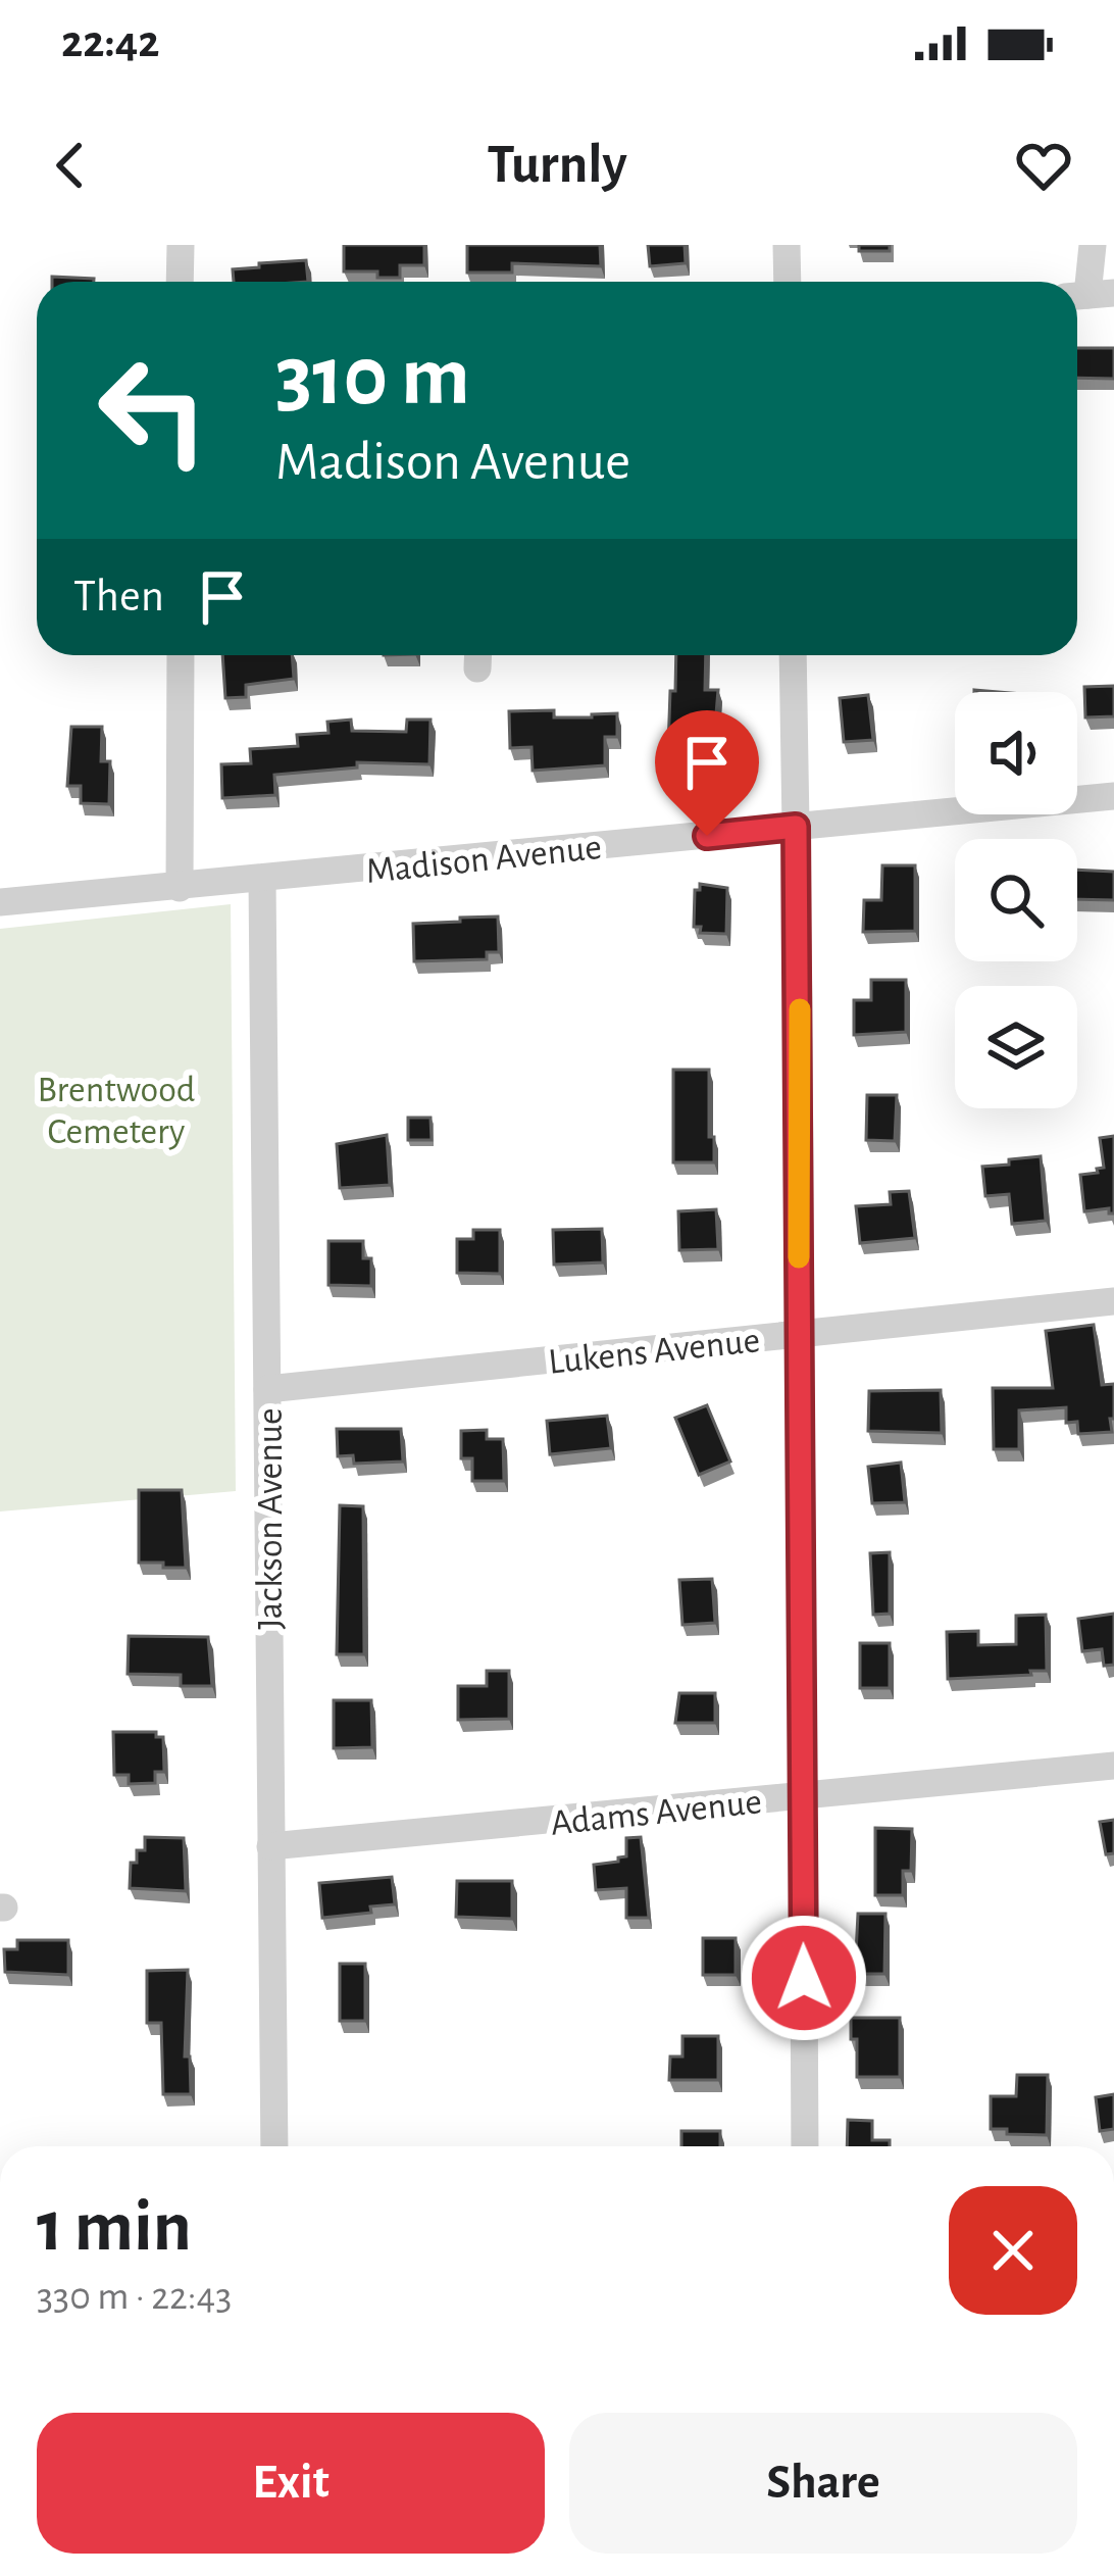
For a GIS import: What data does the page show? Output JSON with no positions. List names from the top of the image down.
{
  "streets": {
    "street": [
      "Madison Avenue",
      "Lukens Avenue",
      "Jackson Avenue",
      "Adams Avenue"
    ]
  },
  "crossings": [
    ["Madison Avenue", "Jackson Avenue"],
    ["Lukens Avenue", "Jackson Avenue"],
    ["Jackson Avenue", "Adams Avenue"]
  ],
  "parks": ["Brentwood Cemetery"],
  "page": {
    "status": "22:42",
    "header": "Turnly",
    "turn": ["310 m", "Madison Avenue"],
    "then": "Then",
    "heading": ["1 min", "330 m · 22:43"],
    "buttons": ["Exit", "Share"]
  }
}
